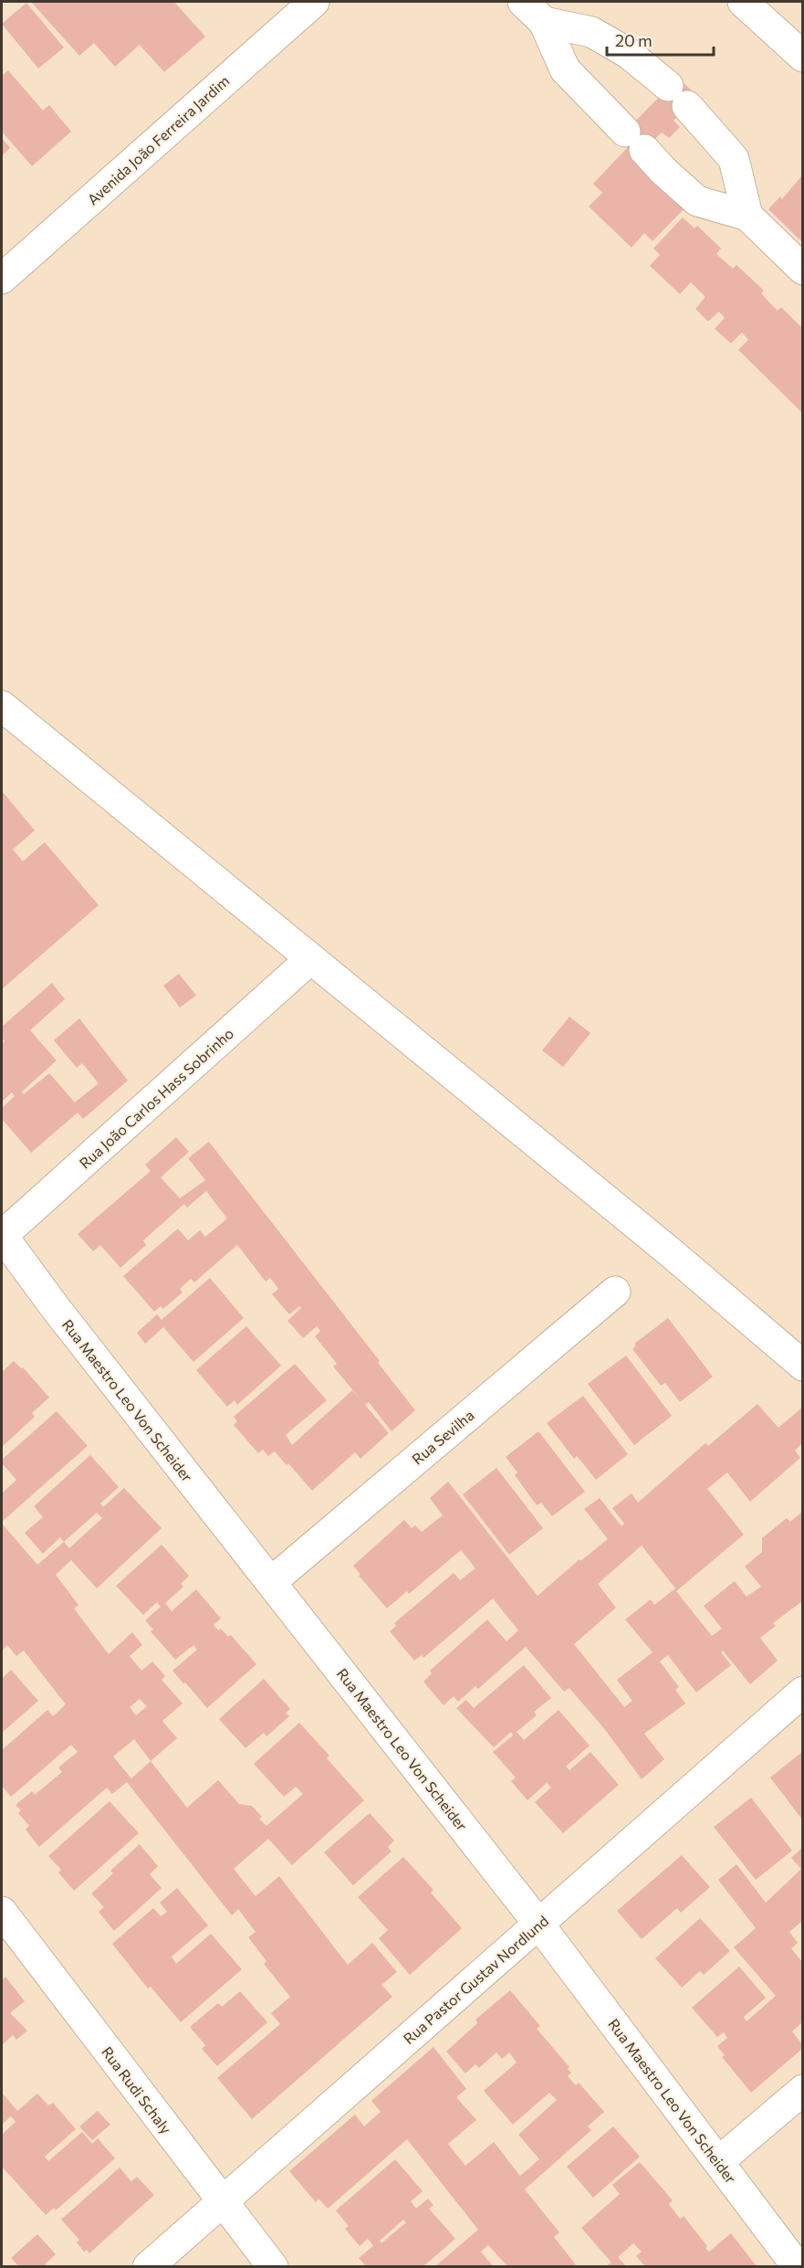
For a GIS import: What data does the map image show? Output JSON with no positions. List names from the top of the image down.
{
  "streets": {
    "street": [
      "Avenida João Ferreira Jardim",
      "Rua João Carlos Hass Sobrinho",
      "Rua Maestro Leo Von Scheider",
      "Rua Sevilha",
      "Rua Pastor Gustav Nordlund",
      "Rua Rudi Schaly"
    ]
  },
  "crossings": [
    ["Rua João Carlos Hass Sobrinho", "Rua Maestro Leo Von Scheider"],
    ["Rua Maestro Leo Von Scheider", "Rua Sevilha"],
    ["Rua Maestro Leo Von Scheider", "Rua Pastor Gustav Nordlund"],
    ["Rua Pastor Gustav Nordlund", "Rua Rudi Schaly"]
  ],
  "scale_bar": "20 m"
}
